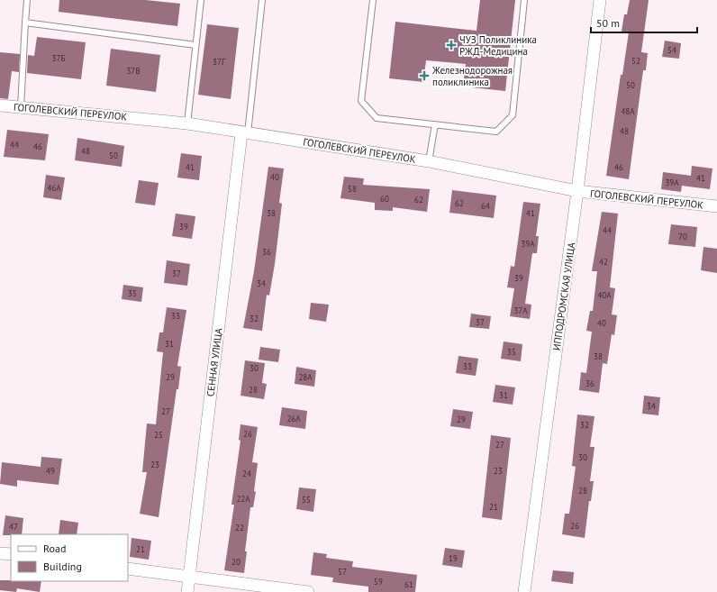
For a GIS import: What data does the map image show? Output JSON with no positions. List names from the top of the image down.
{
  "streets": {
    "street": ["ГОГОЛЕВСКИЙ ПЕРЕУЛОК", "ИППОДРОМСКАЯ УЛИЦА", "СЕННАЯ УЛИЦА"]
  },
  "crossings": [
    ["ГОГОЛЕВСКИЙ ПЕРЕУЛОК", "ИППОДРОМСКАЯ УЛИЦА"],
    ["ГОГОЛЕВСКИЙ ПЕРЕУЛОК", "СЕННАЯ УЛИЦА"]
  ],
  "places": {
    "health": ["ЧУЗ Поликлиника РЖД-Медицина", "Железнодорожная поликлиника"]
  },
  "house_numbers": [
    "54",
    "37Б",
    "52",
    "37Г",
    "37В",
    "50",
    "48А",
    "48",
    "44",
    "46",
    "48",
    "50",
    "41",
    "46",
    "40",
    "41",
    "39А",
    "46А",
    "58",
    "60",
    "62",
    "62",
    "64",
    "38",
    "41",
    "39",
    "44",
    "70",
    "39А",
    "36",
    "42",
    "37",
    "39",
    "34",
    "35",
    "40А",
    "37А",
    "33",
    "32",
    "37",
    "40",
    "31",
    "35",
    "38",
    "33",
    "30",
    "29",
    "28А",
    "36",
    "28",
    "31",
    "34",
    "27",
    "26А",
    "29",
    "32",
    "26",
    "25",
    "27",
    "30",
    "23",
    "49",
    "23",
    "24",
    "28",
    "22А",
    "55",
    "21",
    "26",
    "47",
    "22",
    "21",
    "19",
    "20",
    "57",
    "59",
    "61"
  ],
  "legend": ["Road", "Building"],
  "scale_bar": "50 m"
}
